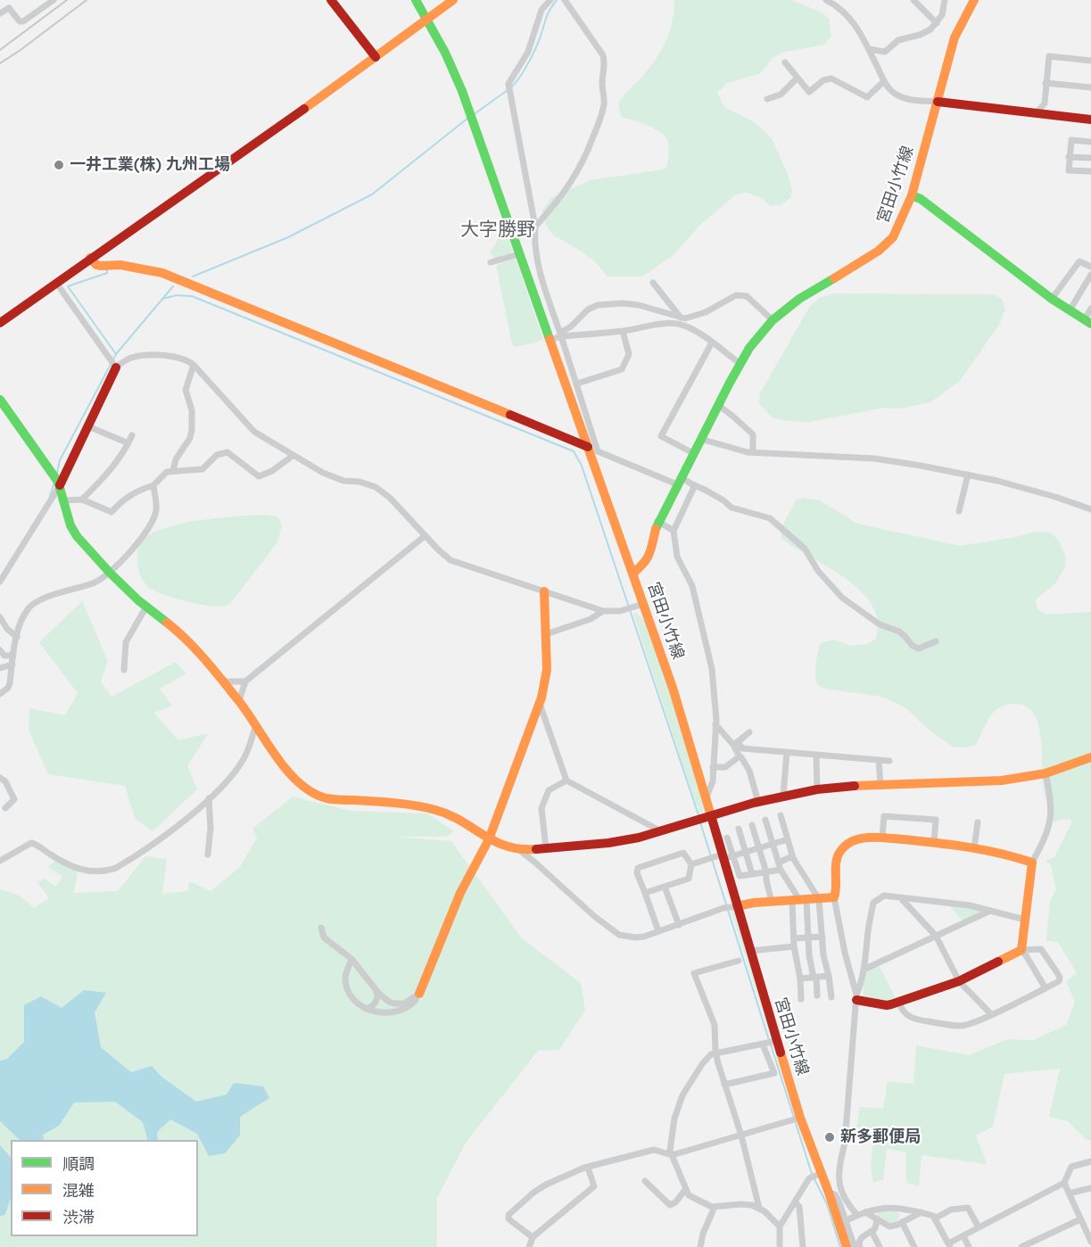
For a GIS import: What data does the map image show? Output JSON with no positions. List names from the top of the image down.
{
  "streets": {
    "street": ["宮田小竹線"]
  },
  "districts": ["大字勝野"],
  "places": ["一井工業(株) 九州工場", "新多郵便局"],
  "legend": ["順調", "混雑", "渋滞"]
}
